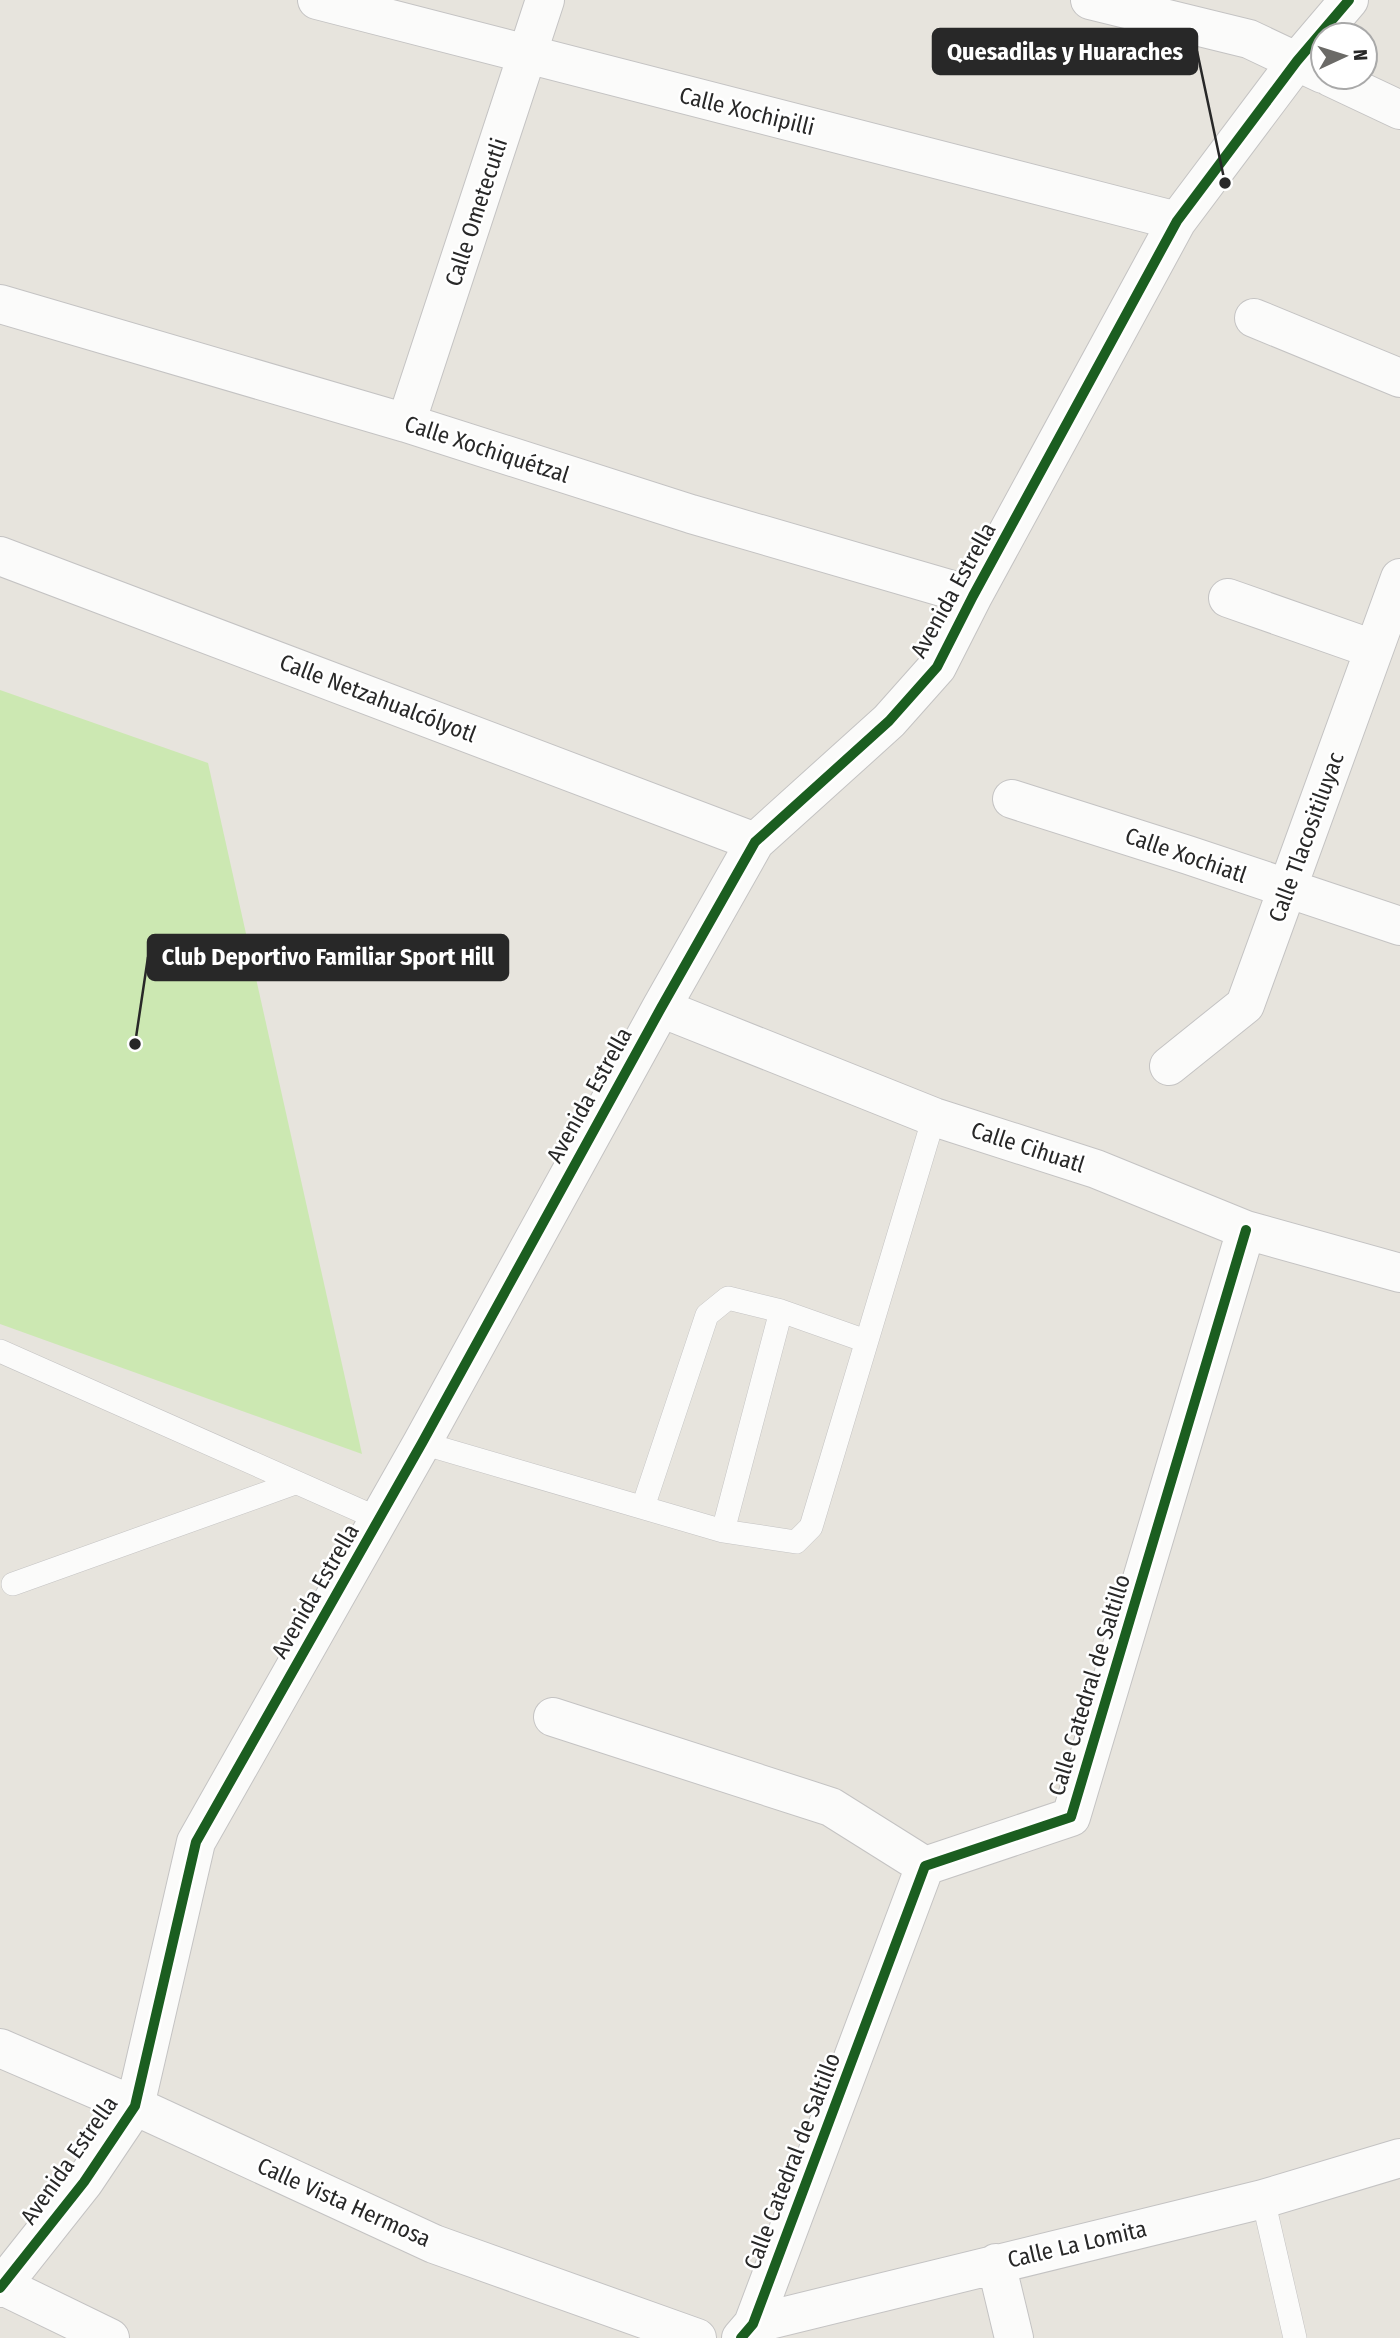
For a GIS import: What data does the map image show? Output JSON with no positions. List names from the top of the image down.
{
  "streets": {
    "street": [
      "Calle Xochipilli",
      "Calle Ometecutli",
      "Calle Xochiquétzal",
      "Avenida Estrella",
      "Calle Netzahualcólyotl",
      "Calle Tlacositiluyac",
      "Calle Xochiatl",
      "Calle Cihuatl",
      "Calle Catedral de Saltillo",
      "Calle Vista Hermosa",
      "Calle La Lomita"
    ]
  },
  "crossings": [
    ["Calle Xochipilli", "Calle Ometecutli"],
    ["Calle Xochipilli", "Avenida Estrella"],
    ["Calle Ometecutli", "Calle Xochiquétzal"],
    ["Calle Xochiquétzal", "Avenida Estrella"],
    ["Avenida Estrella", "Calle Netzahualcólyotl"],
    ["Avenida Estrella", "Calle Cihuatl"],
    ["Avenida Estrella", "Calle Vista Hermosa"],
    ["Calle Tlacositiluyac", "Calle Xochiatl"],
    ["Calle Cihuatl", "Calle Catedral de Saltillo"],
    ["Calle Catedral de Saltillo", "Calle La Lomita"]
  ],
  "places": ["Quesadilas y Huaraches", "Club Deportivo Familiar Sport Hill"],
  "north": "right"
}
